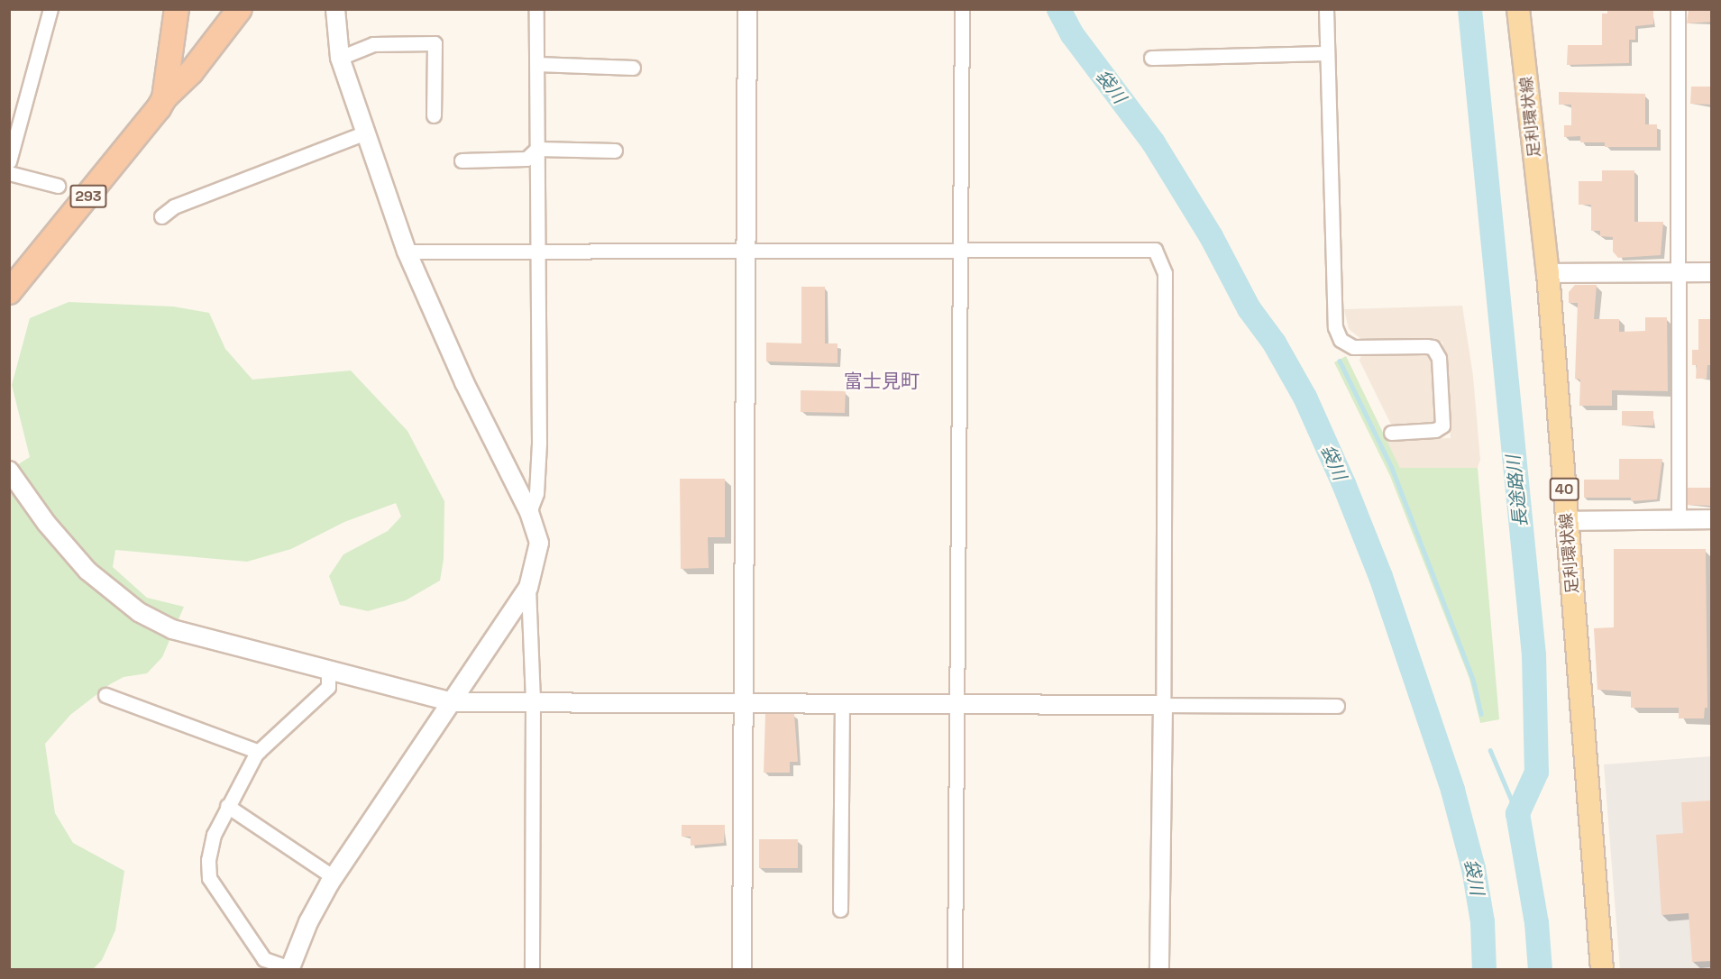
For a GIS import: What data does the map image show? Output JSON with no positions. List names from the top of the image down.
{
  "streets": {
    "highway": ["293"],
    "main road": ["足利環状線", "40"]
  },
  "districts": ["富士見町"],
  "water": ["袋川", "長途路川"]
}
